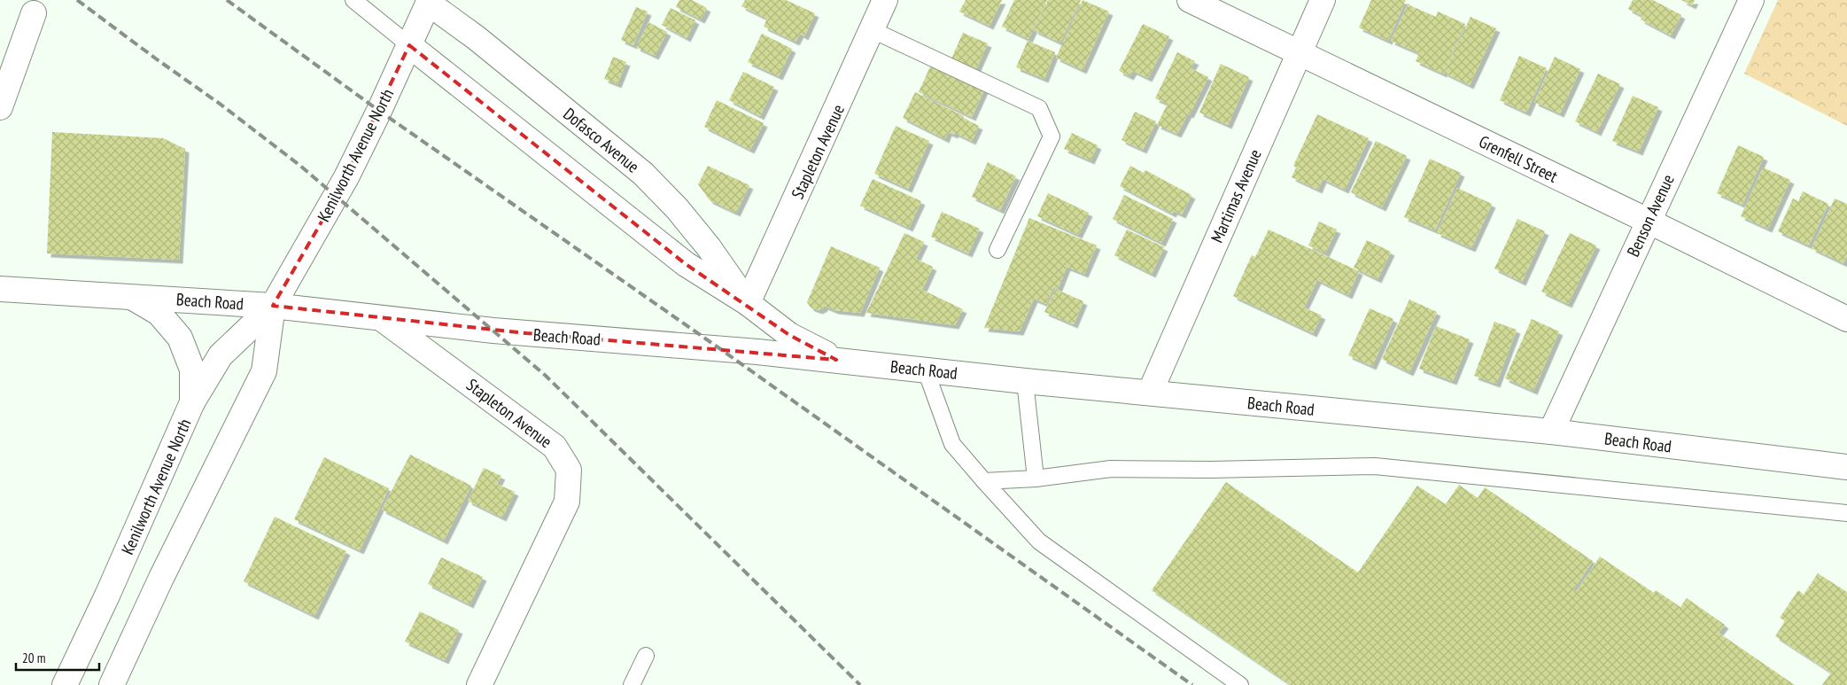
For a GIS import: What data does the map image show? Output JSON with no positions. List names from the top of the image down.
{
  "streets": {
    "street": [
      "Dofasco Avenue",
      "Stapleton Avenue",
      "Kenilworth Avenue North",
      "Grenfell Street",
      "Martimas Avenue",
      "Benson Avenue",
      "Beach Road"
    ]
  },
  "crossings": [
    ["Dofasco Avenue", "Stapleton Avenue"],
    ["Dofasco Avenue", "Kenilworth Avenue North"],
    ["Dofasco Avenue", "Beach Road"],
    ["Stapleton Avenue", "Beach Road"],
    ["Kenilworth Avenue North", "Beach Road"],
    ["Grenfell Street", "Martimas Avenue"],
    ["Grenfell Street", "Benson Avenue"],
    ["Martimas Avenue", "Beach Road"],
    ["Benson Avenue", "Beach Road"]
  ],
  "scale_bar": "20 m"
}
